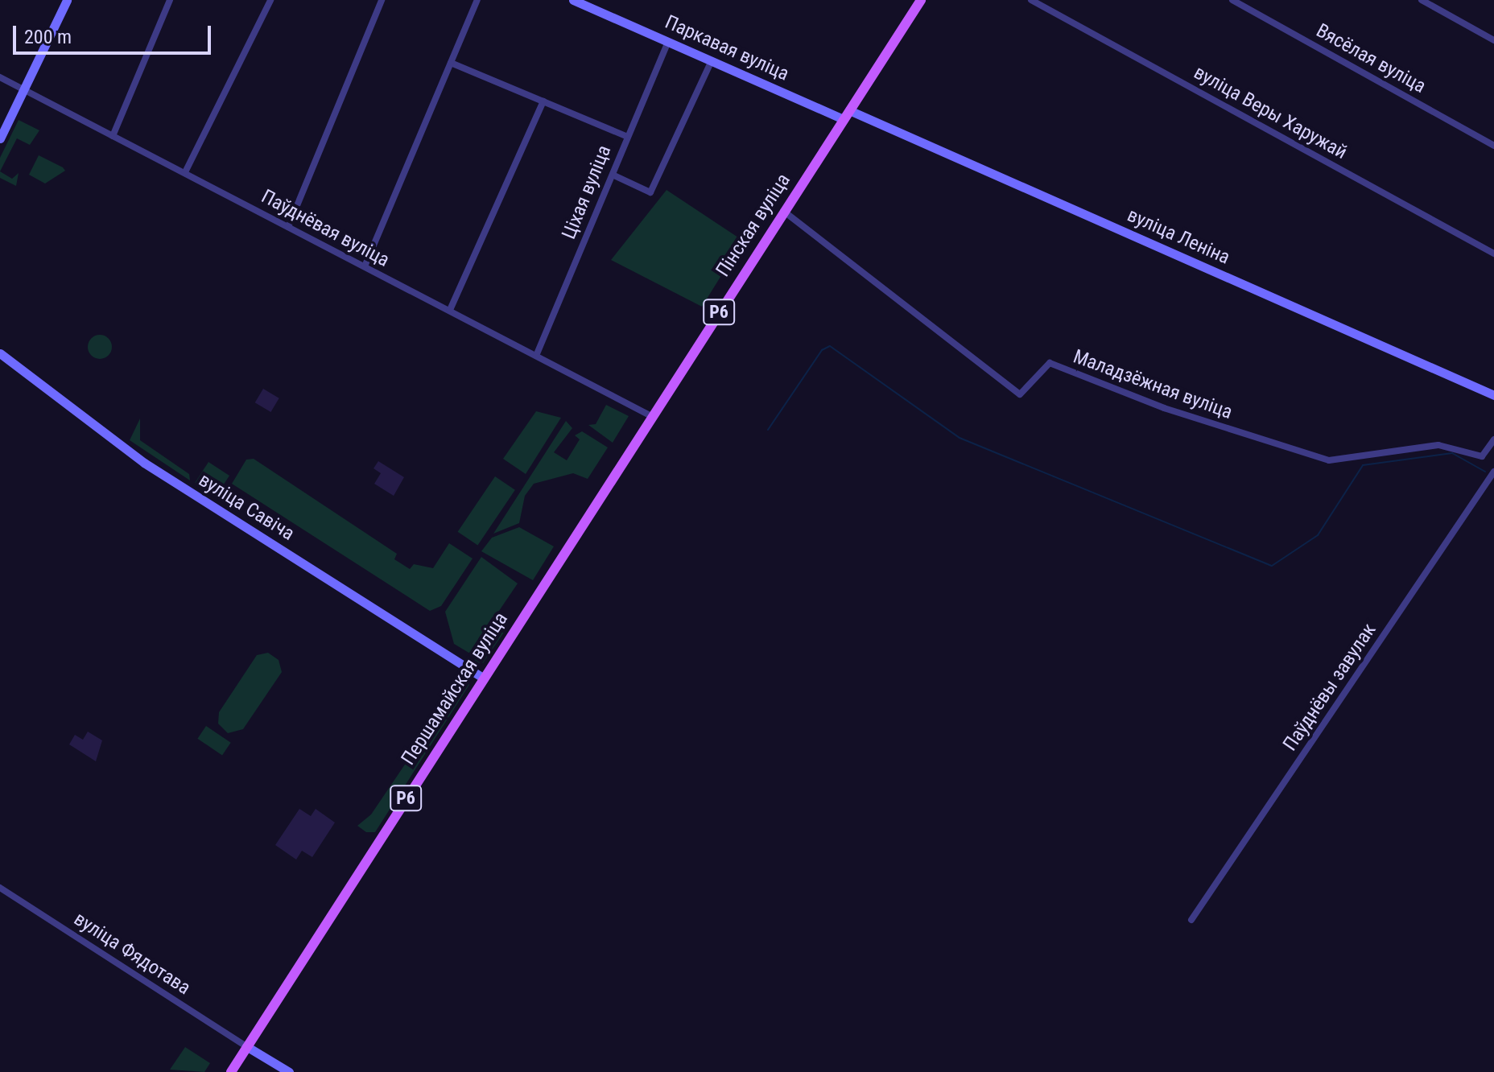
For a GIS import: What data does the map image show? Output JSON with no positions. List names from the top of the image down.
{
  "streets": {
    "main road": ["Пінская вуліца", "Р6", "Першамайская вуліца"],
    "street": [
      "Паркавая вуліца",
      "Вясёлая вуліца",
      "вуліца Веры Харужай",
      "Ціхая вуліца",
      "Паўднёвая вуліца",
      "вуліца Леніна",
      "Маладзёжная вуліца",
      "вуліца Савіча",
      "Паўднёвы завулак",
      "вуліца Фядотава"
    ]
  },
  "crossings": [
    ["Паркавая вуліца", "Ціхая вуліца"],
    ["Паркавая вуліца", "Пінская вуліца"],
    ["Паркавая вуліца", "вуліца Леніна"],
    ["Ціхая вуліца", "Паўднёвая вуліца"],
    ["Пінская вуліца", "Паўднёвая вуліца"],
    ["Пінская вуліца", "вуліца Леніна"],
    ["Пінская вуліца", "Маладзёжная вуліца"],
    ["Пінская вуліца", "Першамайская вуліца"],
    ["Паўднёвая вуліца", "Першамайская вуліца"],
    ["вуліца Савіча", "Першамайская вуліца"],
    ["Першамайская вуліца", "вуліца Фядотава"]
  ],
  "scale_bar": "200 m"
}
